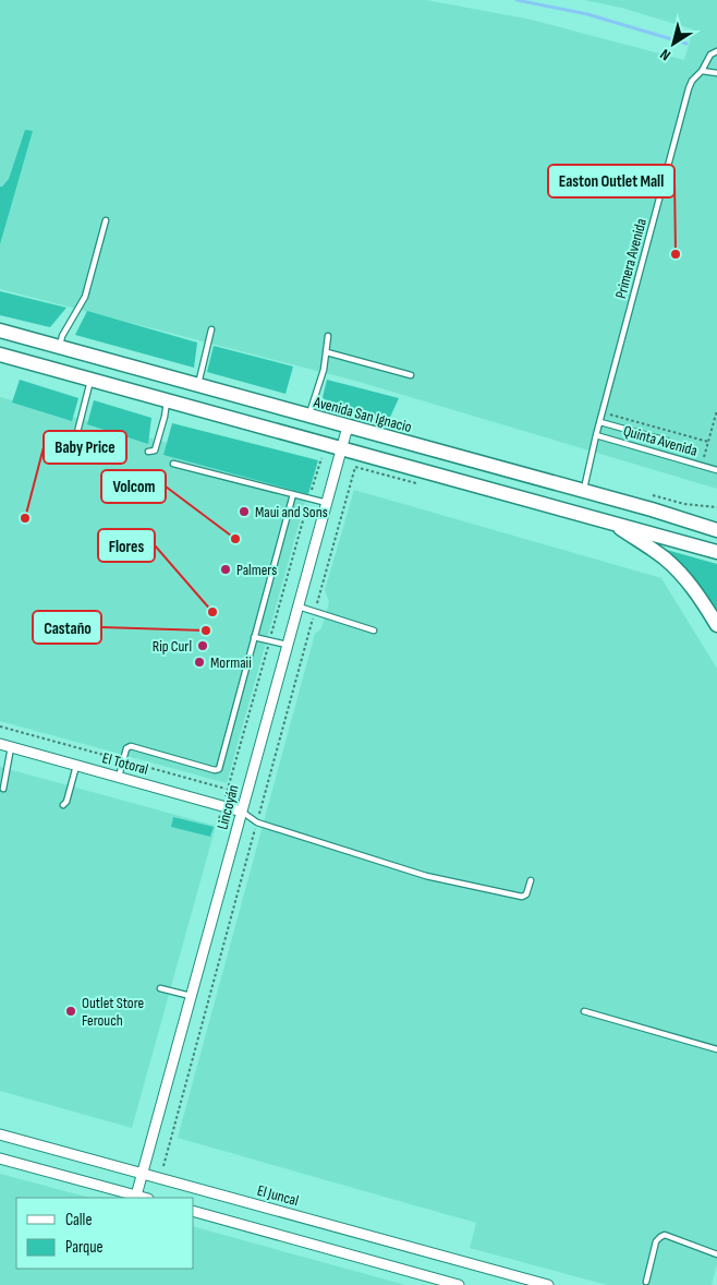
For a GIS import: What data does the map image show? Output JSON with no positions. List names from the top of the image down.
{
  "streets": {
    "main road": ["Avenida San Ignacio"],
    "street": ["El Totoral", "Lincoyán", "El Juncal"],
    "lane": ["Primera Avenida", "Quinta Avenida"]
  },
  "crossings": [
    ["Primera Avenida", "Avenida San Ignacio"],
    ["Primera Avenida", "Quinta Avenida"],
    ["Avenida San Ignacio", "Lincoyán"],
    ["El Totoral", "Lincoyán"],
    ["Lincoyán", "El Juncal"]
  ],
  "places": [
    "Easton Outlet Mall",
    "Maui and Sons",
    "Baby Price",
    "Volcom",
    "Palmers",
    "Flores",
    "Castaño",
    "Rip Curl",
    "Mormaii",
    "Outlet Store Ferouch"
  ],
  "legend": ["Calle", "Parque"],
  "north": "bottom left"
}
